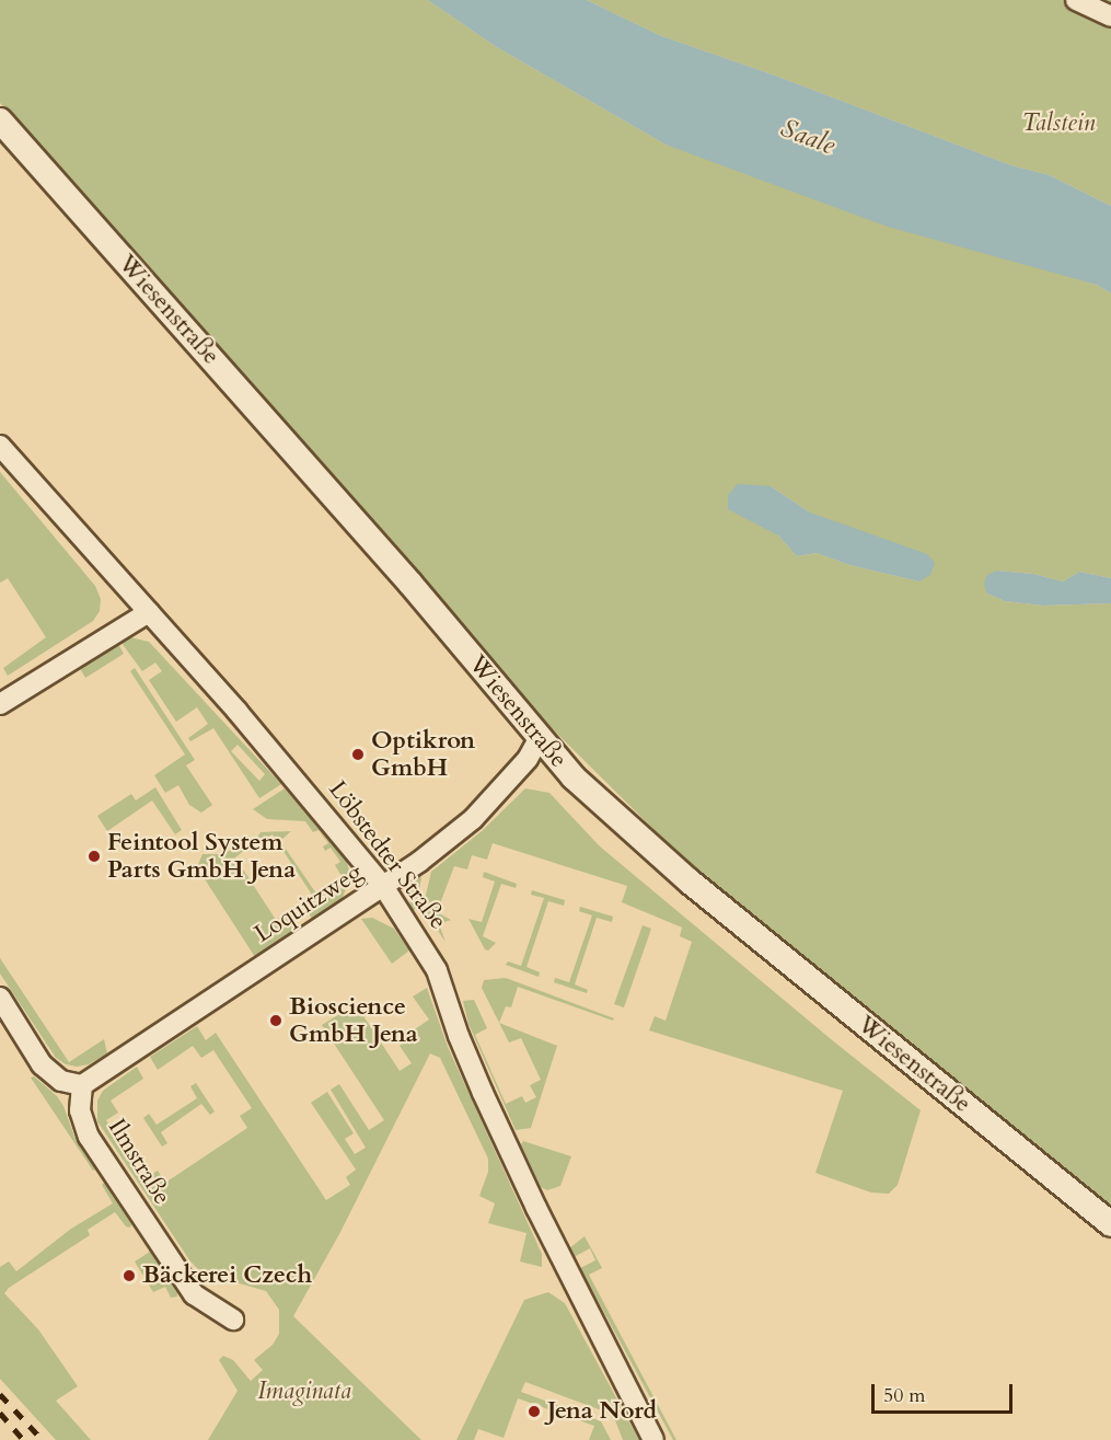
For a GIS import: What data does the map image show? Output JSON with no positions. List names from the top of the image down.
{
  "streets": {
    "street": [
      "Wiesenstraße",
      "Löbstedter Straße",
      "Loquitzweg",
      "Ilmstraße"
    ]
  },
  "crossings": [
    ["Wiesenstraße", "Loquitzweg"],
    ["Löbstedter Straße", "Loquitzweg"],
    ["Loquitzweg", "Ilmstraße"]
  ],
  "water": ["Saale"],
  "parks": ["Talstein", "Imaginata"],
  "places": [
    "Optikron GmbH",
    "Feintool System Parts GmbH Jena",
    "Bioscience GmbH Jena",
    "Bäckerei Czech",
    "Jena Nord"
  ],
  "scale_bar": "50 m"
}
